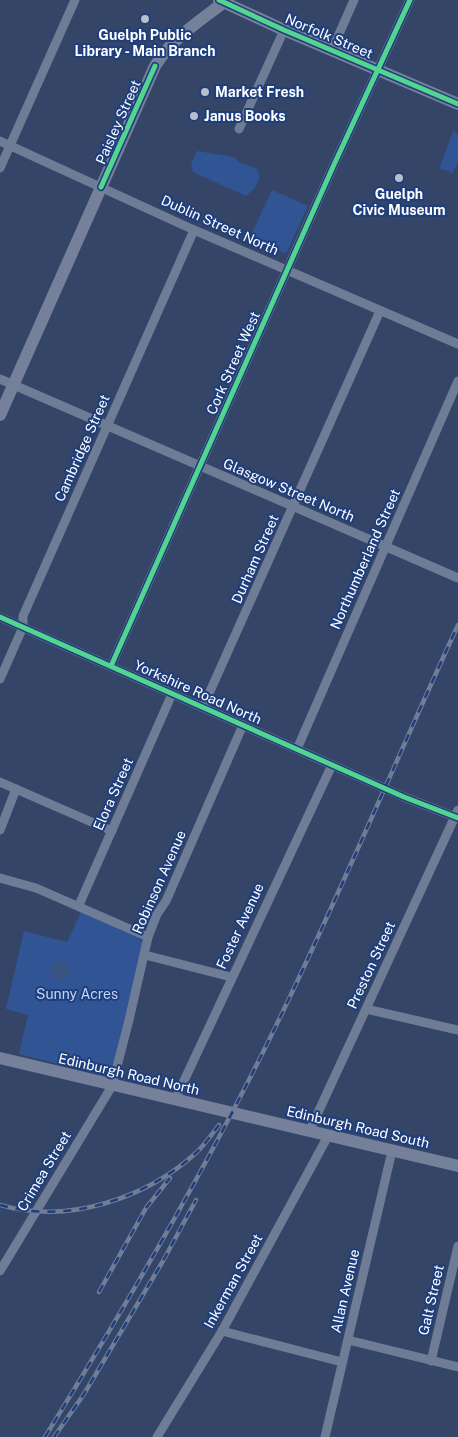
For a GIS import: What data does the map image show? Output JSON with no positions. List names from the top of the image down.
{
  "streets": {
    "main road": [
      "Norfolk Street",
      "Paisley Street",
      "Edinburgh Road North",
      "Edinburgh Road South"
    ],
    "street": [
      "Dublin Street North",
      "Cork Street West",
      "Cambridge Street",
      "Glasgow Street North",
      "Durham Street",
      "Northumberland Street",
      "Yorkshire Road North",
      "Elora Street",
      "Robinson Avenue",
      "Foster Avenue",
      "Preston Street",
      "Crimea Street",
      "Inkerman Street",
      "Allan Avenue",
      "Galt Street"
    ]
  },
  "crossings": [
    ["Norfolk Street", "Paisley Street"],
    ["Norfolk Street", "Cork Street West"],
    ["Paisley Street", "Dublin Street North"],
    ["Paisley Street", "Glasgow Street North"],
    ["Dublin Street North", "Cork Street West"],
    ["Dublin Street North", "Cambridge Street"],
    ["Dublin Street North", "Durham Street"],
    ["Cork Street West", "Glasgow Street North"],
    ["Cork Street West", "Yorkshire Road North"],
    ["Cambridge Street", "Glasgow Street North"],
    ["Cambridge Street", "Yorkshire Road North"],
    ["Glasgow Street North", "Durham Street"],
    ["Glasgow Street North", "Northumberland Street"],
    ["Durham Street", "Yorkshire Road North"],
    ["Northumberland Street", "Yorkshire Road North"],
    ["Yorkshire Road North", "Elora Street"],
    ["Yorkshire Road North", "Robinson Avenue"],
    ["Yorkshire Road North", "Foster Avenue"],
    ["Yorkshire Road North", "Preston Street"],
    ["Robinson Avenue", "Edinburgh Road North"],
    ["Robinson Avenue", "Crimea Street"],
    ["Foster Avenue", "Edinburgh Road North"],
    ["Preston Street", "Edinburgh Road South"],
    ["Edinburgh Road North", "Edinburgh Road South"],
    ["Edinburgh Road North", "Crimea Street"],
    ["Edinburgh Road South", "Inkerman Street"],
    ["Edinburgh Road South", "Allan Avenue"]
  ],
  "parks": ["Sunny Acres"],
  "places": [
    "Guelph Public Library - Main Branch",
    "Market Fresh",
    "Janus Books",
    "Guelph Civic Museum"
  ]
}
